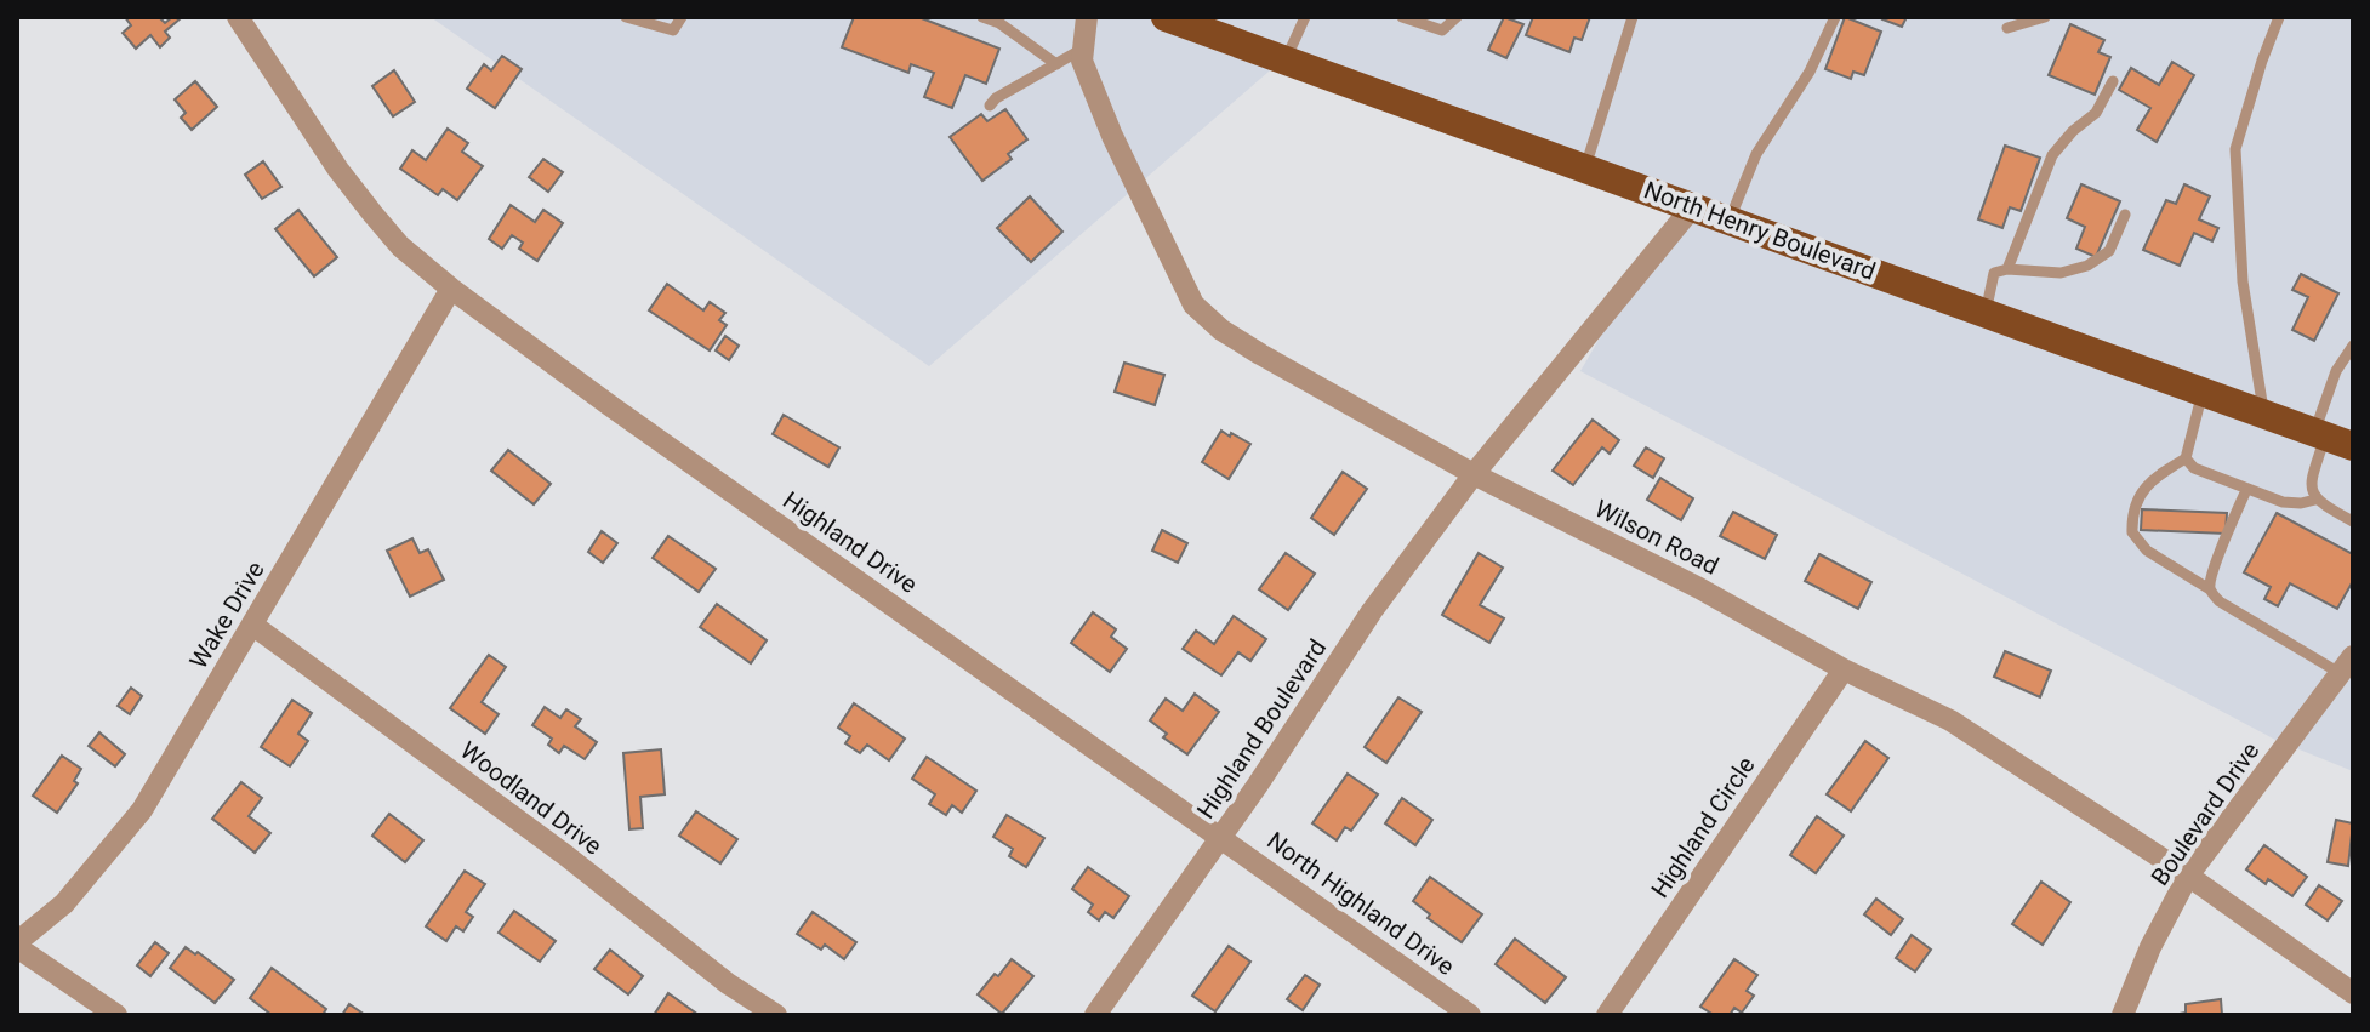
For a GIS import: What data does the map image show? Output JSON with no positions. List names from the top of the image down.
{
  "streets": {
    "main road": ["North Henry Boulevard"],
    "street": [
      "Wilson Road",
      "Highland Drive",
      "Wake Drive",
      "Highland Boulevard",
      "Woodland Drive",
      "Boulevard Drive",
      "Highland Circle",
      "North Highland Drive"
    ]
  },
  "crossings": [
    ["North Henry Boulevard", "Highland Boulevard"],
    ["Wilson Road", "Highland Boulevard"],
    ["Wilson Road", "Boulevard Drive"],
    ["Wilson Road", "Highland Circle"],
    ["Highland Drive", "Wake Drive"],
    ["Highland Drive", "Highland Boulevard"],
    ["Highland Drive", "North Highland Drive"],
    ["Wake Drive", "Woodland Drive"],
    ["Highland Boulevard", "North Highland Drive"]
  ]
}
